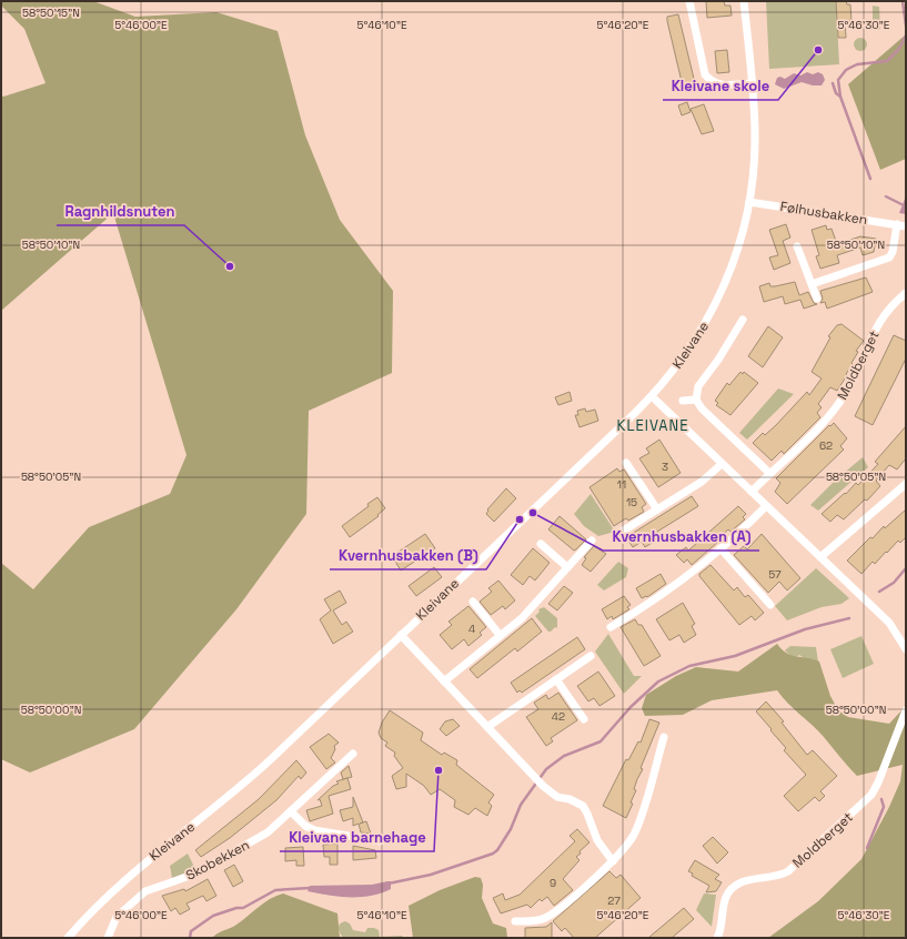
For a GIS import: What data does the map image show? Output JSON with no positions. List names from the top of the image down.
{
  "streets": {
    "street": [
      "Følhusbakken",
      "Kleivane",
      "Moldberget",
      "Skobekken"
    ]
  },
  "crossings": [
    ["Følhusbakken", "Kleivane"]
  ],
  "districts": ["KLEIVANE"],
  "places": [
    "Kleivane skole",
    "Ragnhildsnuten",
    "Kvernhusbakken (A)",
    "Kvernhusbakken (B)",
    "Kleivane barnehage"
  ],
  "house_numbers": [
    "62",
    "3",
    "11",
    "15",
    "57",
    "4",
    "42",
    "9",
    "27"
  ],
  "coordinates": [
    "58°50'15\"N",
    "5°46'00\"E",
    "5°46'10\"E",
    "5°46'20\"E",
    "5°46'30\"E",
    "58°50'10\"N",
    "58°50'05\"N",
    "58°50'00\"N"
  ]
}
